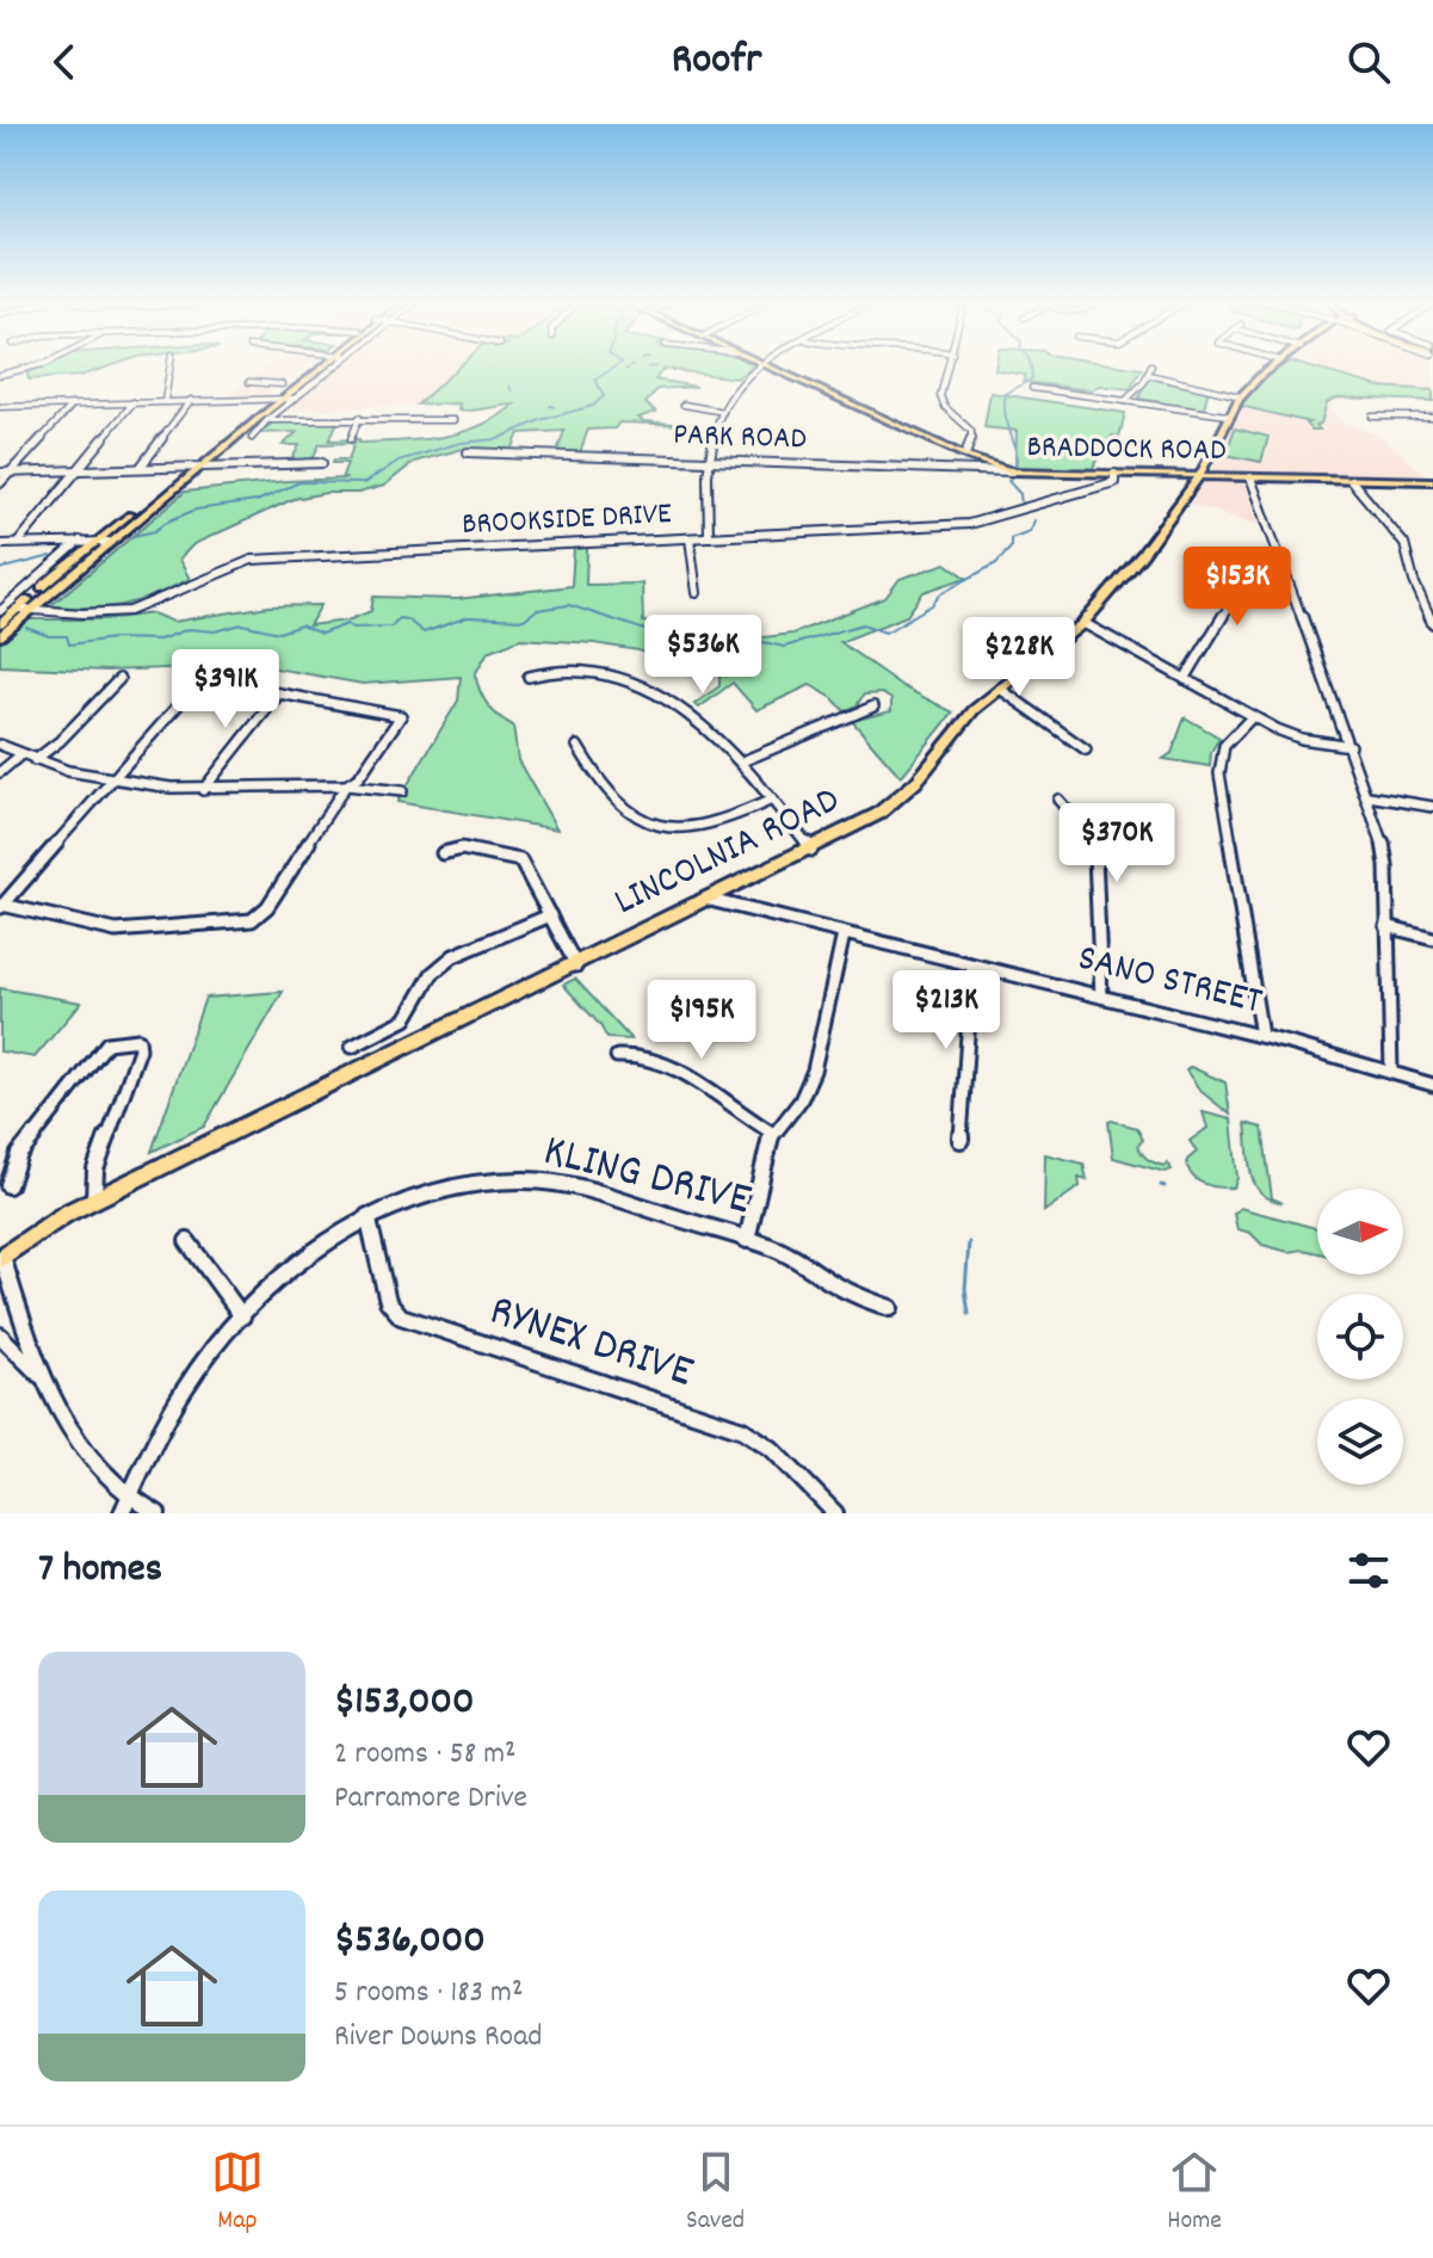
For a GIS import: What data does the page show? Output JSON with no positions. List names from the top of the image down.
{
  "streets": {
    "main road": ["BRADDOCK ROAD", "LINCOLNIA ROAD"],
    "street": [
      "PARK ROAD",
      "BROOKSIDE DRIVE",
      "SANO STREET",
      "KLING DRIVE",
      "RYNEX DRIVE"
    ]
  },
  "crossings": [
    ["PARK ROAD", "BRADDOCK ROAD"],
    ["BRADDOCK ROAD", "BROOKSIDE DRIVE"],
    ["BRADDOCK ROAD", "LINCOLNIA ROAD"],
    ["LINCOLNIA ROAD", "SANO STREET"],
    ["KLING DRIVE", "RYNEX DRIVE"]
  ],
  "north": "right",
  "page": {
    "header": "Roofr",
    "price": [
      "$153K",
      "$536K",
      "$228K",
      "$391K",
      "$370K",
      "$213K",
      "$195K"
    ],
    "heading": "7 homes",
    "list": [
      {
        "name": "$153,000",
        "note": "2 rooms · 58 m² · Parramore Drive"
      },
      {
        "name": "$536,000",
        "note": "5 rooms · 183 m² · River Downs Road"
      }
    ],
    "tabs": ["Map", "Saved", "Home"]
  }
}
